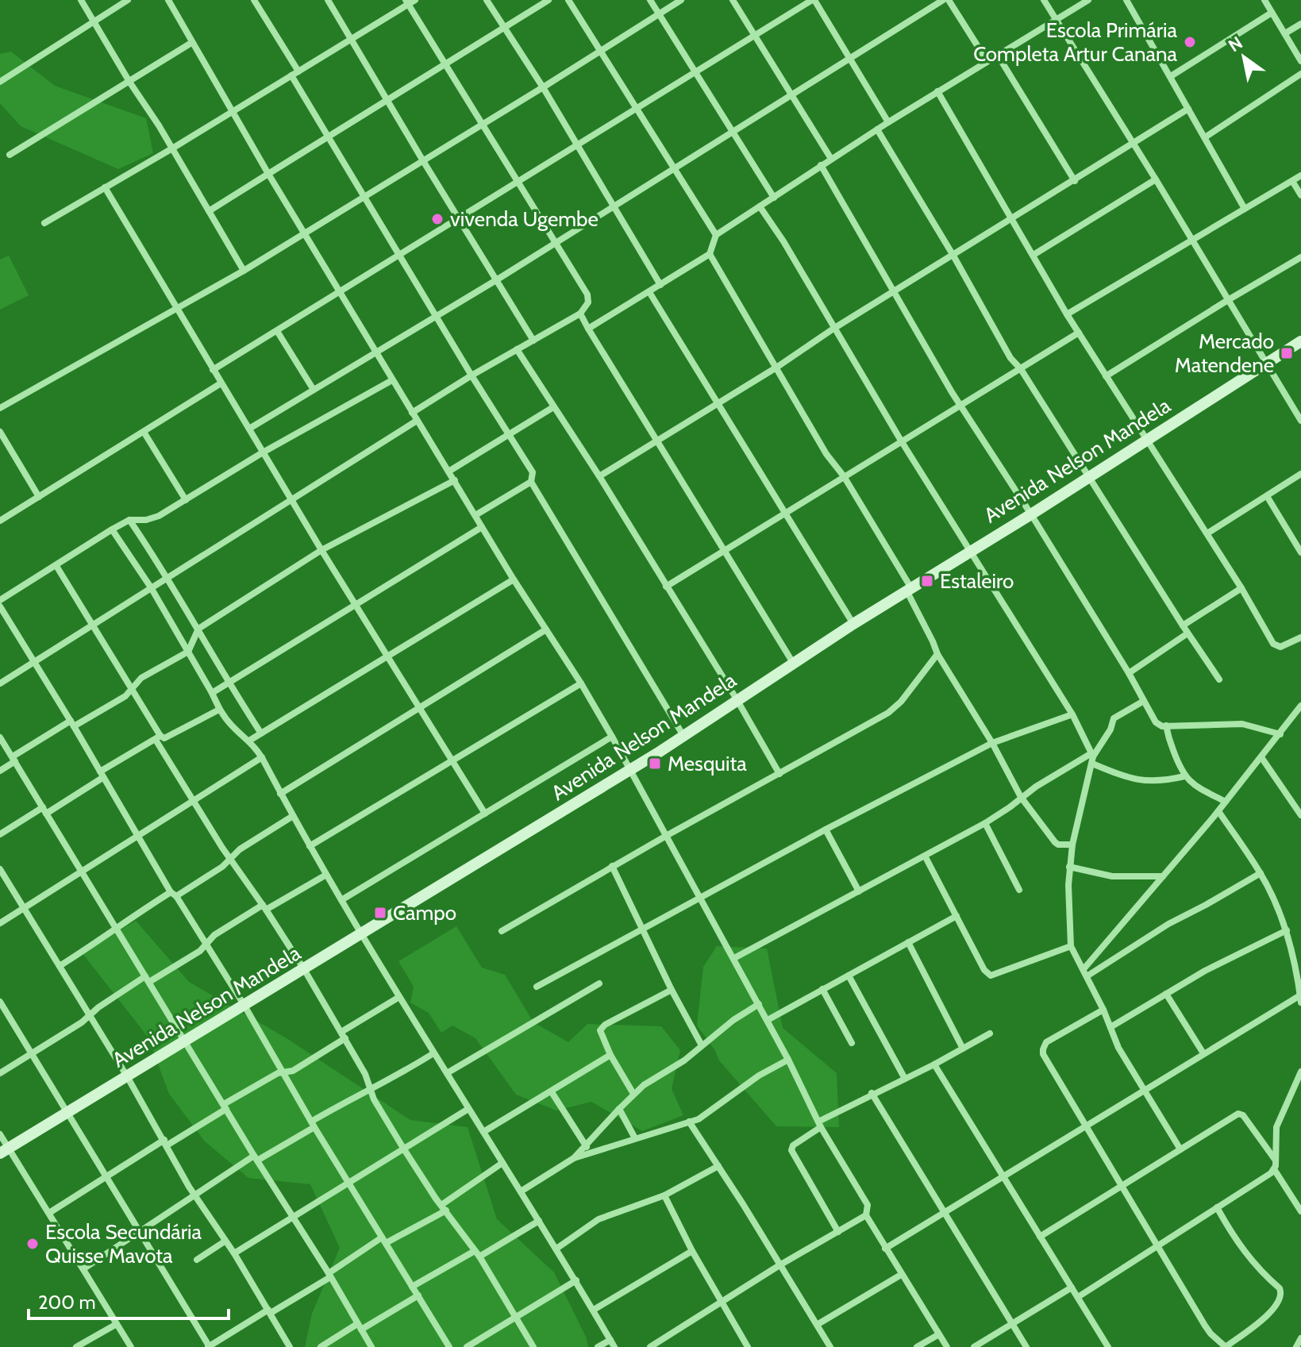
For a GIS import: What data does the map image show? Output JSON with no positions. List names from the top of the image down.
{
  "streets": {
    "street": ["Avenida Nelson Mandela"]
  },
  "places": {
    "other": ["Escola Primária Completa Artur Canana", "vivenda Ugembe", "Escola Secundária Quisse Mavota"],
    "transit": [
      "Mercado Matendene",
      "Estaleiro",
      "Mesquita",
      "Campo"
    ]
  },
  "scale_bar": "200 m",
  "north": "top left"
}
